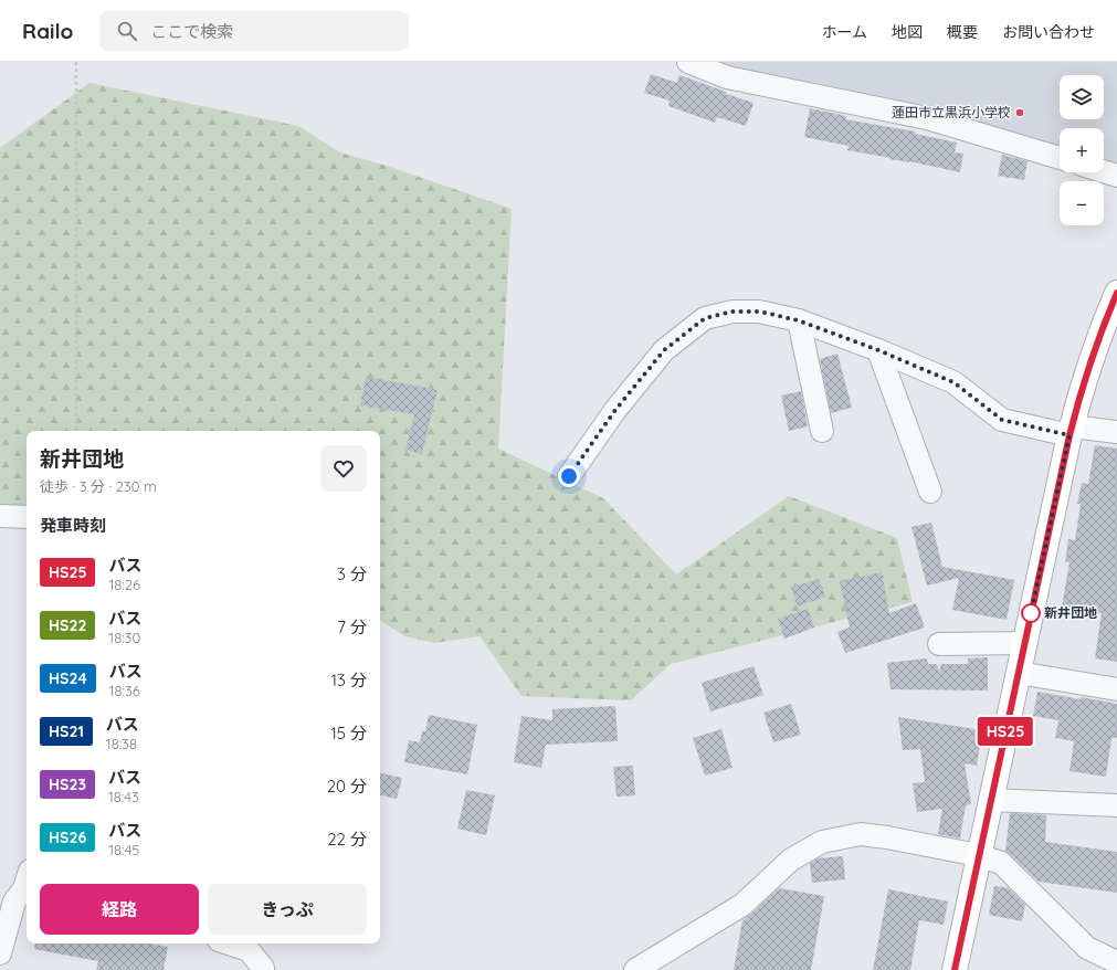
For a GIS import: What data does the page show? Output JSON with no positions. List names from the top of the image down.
{
  "places": ["蓮田市立黒浜小学校", "新井団地"],
  "lines": ["bus line HS25"],
  "page": {
    "header": "Railo",
    "search": "ここで検索",
    "nav": [
      "ホーム",
      "地図",
      "概要",
      "お問い合わせ"
    ],
    "on_map": "HS25",
    "map_buttons": ["+", "−"],
    "heading": [
      ["新井団地", "徒歩 · 3 分 · 230 m"],
      "発車時刻"
    ],
    "list": [
      {
        "mark": "HS25",
        "name": "バス",
        "note": "18:26",
        "value": "3 分"
      },
      {
        "mark": "HS22",
        "name": "バス",
        "note": "18:30",
        "value": "7 分"
      },
      {
        "mark": "HS24",
        "name": "バス",
        "note": "18:36",
        "value": "13 分"
      },
      {
        "mark": "HS21",
        "name": "バス",
        "note": "18:38",
        "value": "15 分"
      },
      {
        "mark": "HS23",
        "name": "バス",
        "note": "18:43",
        "value": "20 分"
      },
      {
        "mark": "HS26",
        "name": "バス",
        "note": "18:45",
        "value": "22 分"
      }
    ],
    "buttons": ["経路", "きっぷ"]
  }
}
